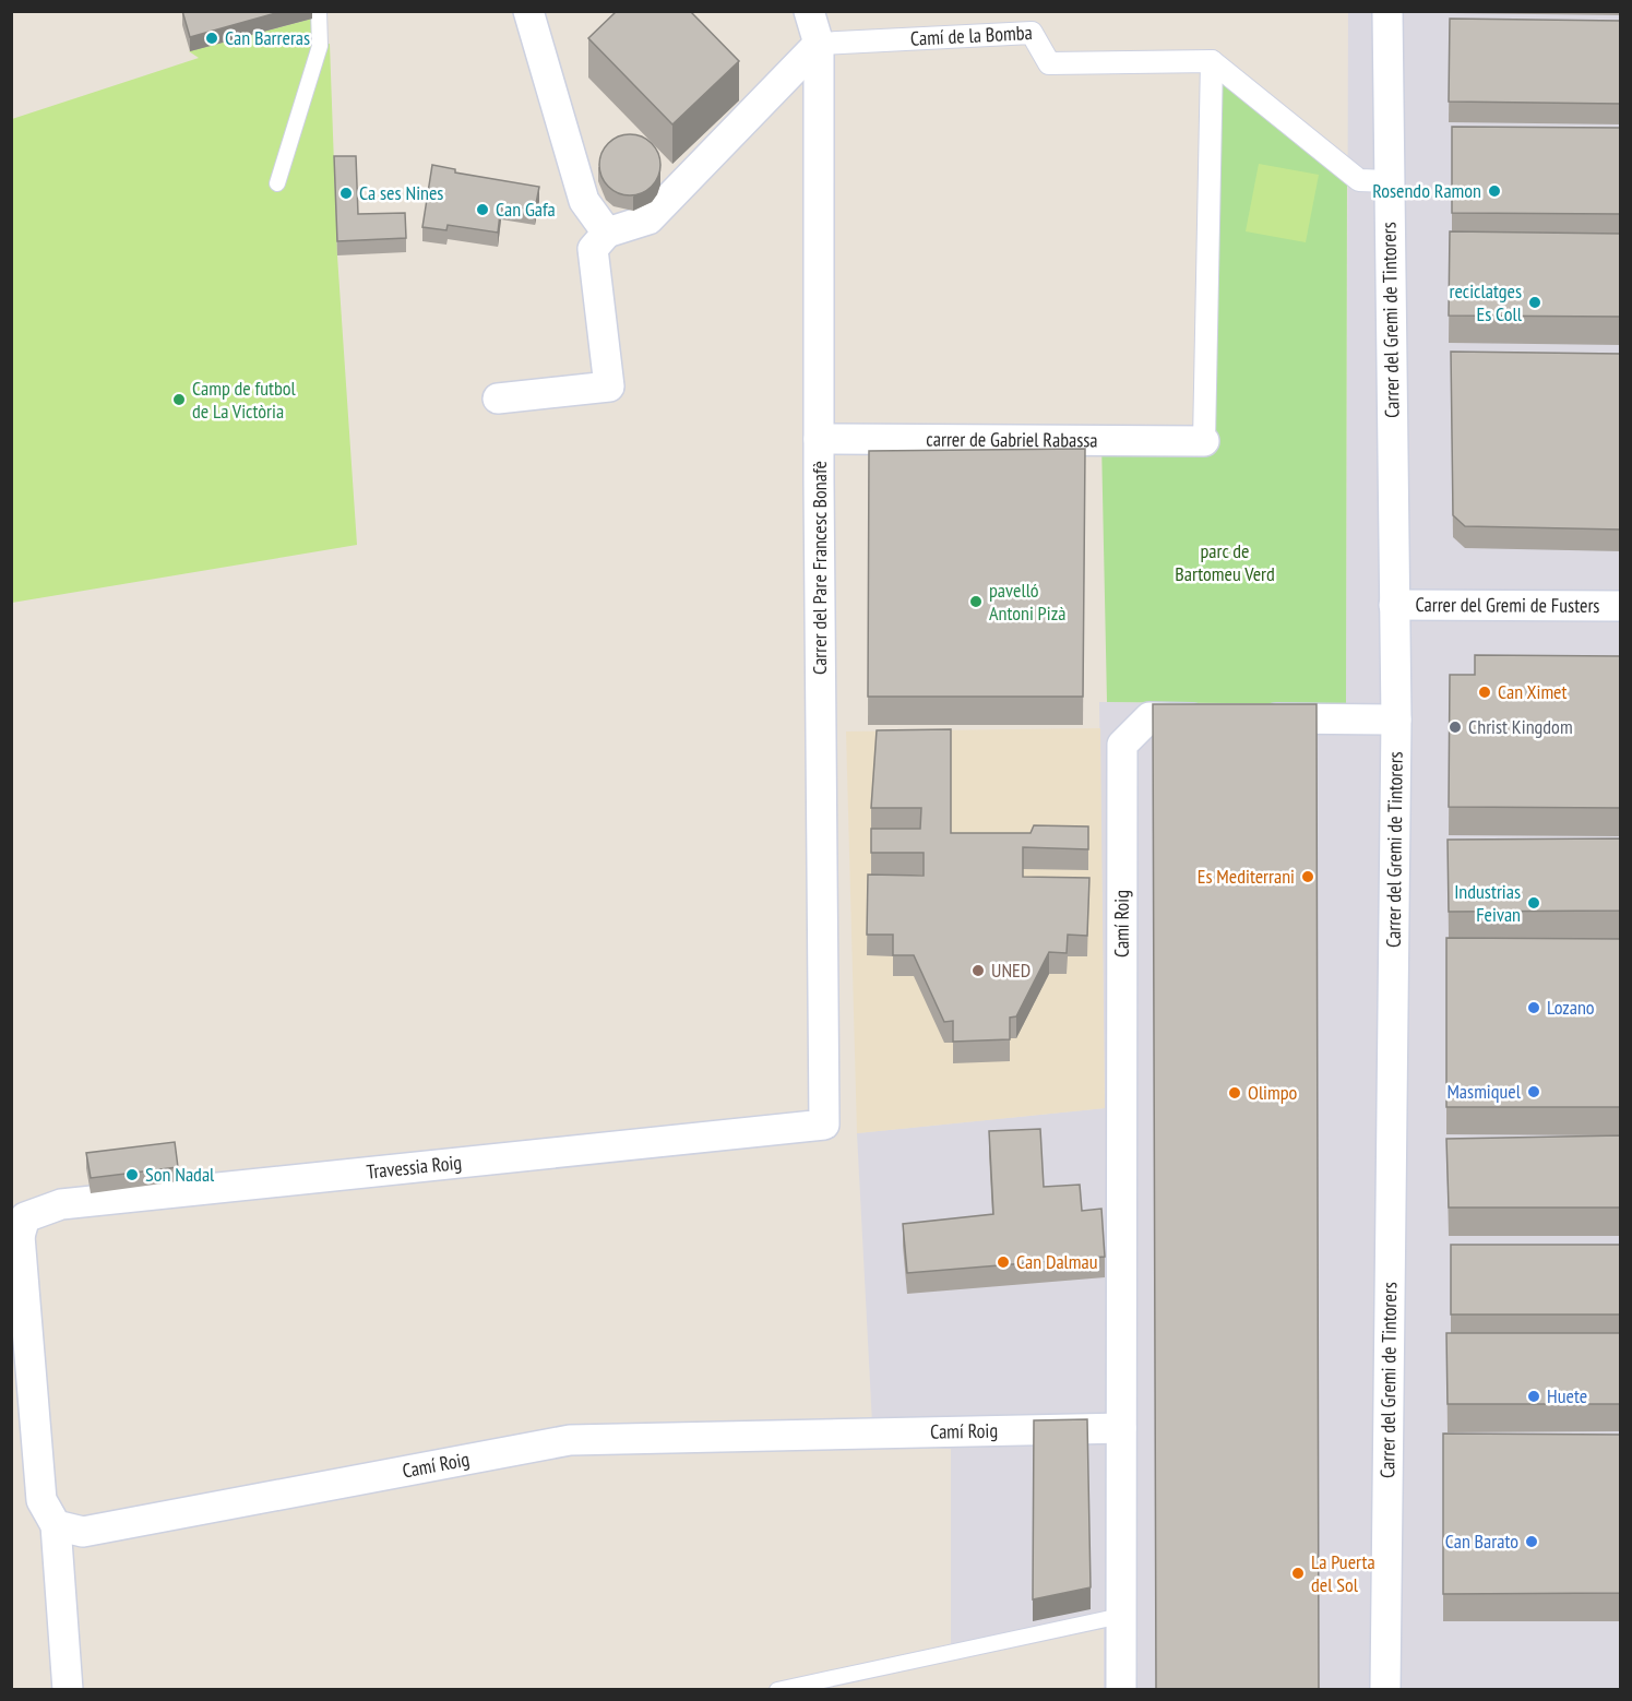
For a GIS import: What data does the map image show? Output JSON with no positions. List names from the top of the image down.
{
  "streets": {
    "street": [
      "Camí de la Bomba",
      "Carrer del Gremi de Tintorers",
      "carrer de Gabriel Rabassa",
      "Carrer del Pare Francesc Bonafè",
      "Carrer del Gremi de Fusters",
      "Camí Roig",
      "Travessia Roig"
    ]
  },
  "crossings": [
    ["Camí de la Bomba", "Carrer del Pare Francesc Bonafè"],
    ["Carrer del Gremi de Tintorers", "Carrer del Gremi de Fusters"],
    ["carrer de Gabriel Rabassa", "Carrer del Pare Francesc Bonafè"],
    ["Carrer del Pare Francesc Bonafè", "Travessia Roig"]
  ],
  "parks": ["parc de Bartomeu Verd"],
  "places": [
    "Can Barreras",
    "Rosendo Ramon",
    "Ca ses Nines",
    "Can Gafa",
    "reciclatges Es Coll",
    "Camp de futbol de La Victòria",
    "pavelló Antoni Pizà",
    "Can Ximet",
    "Christ Kingdom",
    "Es Mediterrani",
    "Industrias Feivan",
    "UNED",
    "Lozano",
    "Masmiquel",
    "Olimpo",
    "Son Nadal",
    "Can Dalmau",
    "Huete",
    "Can Barato",
    "La Puerta del Sol"
  ]
}
